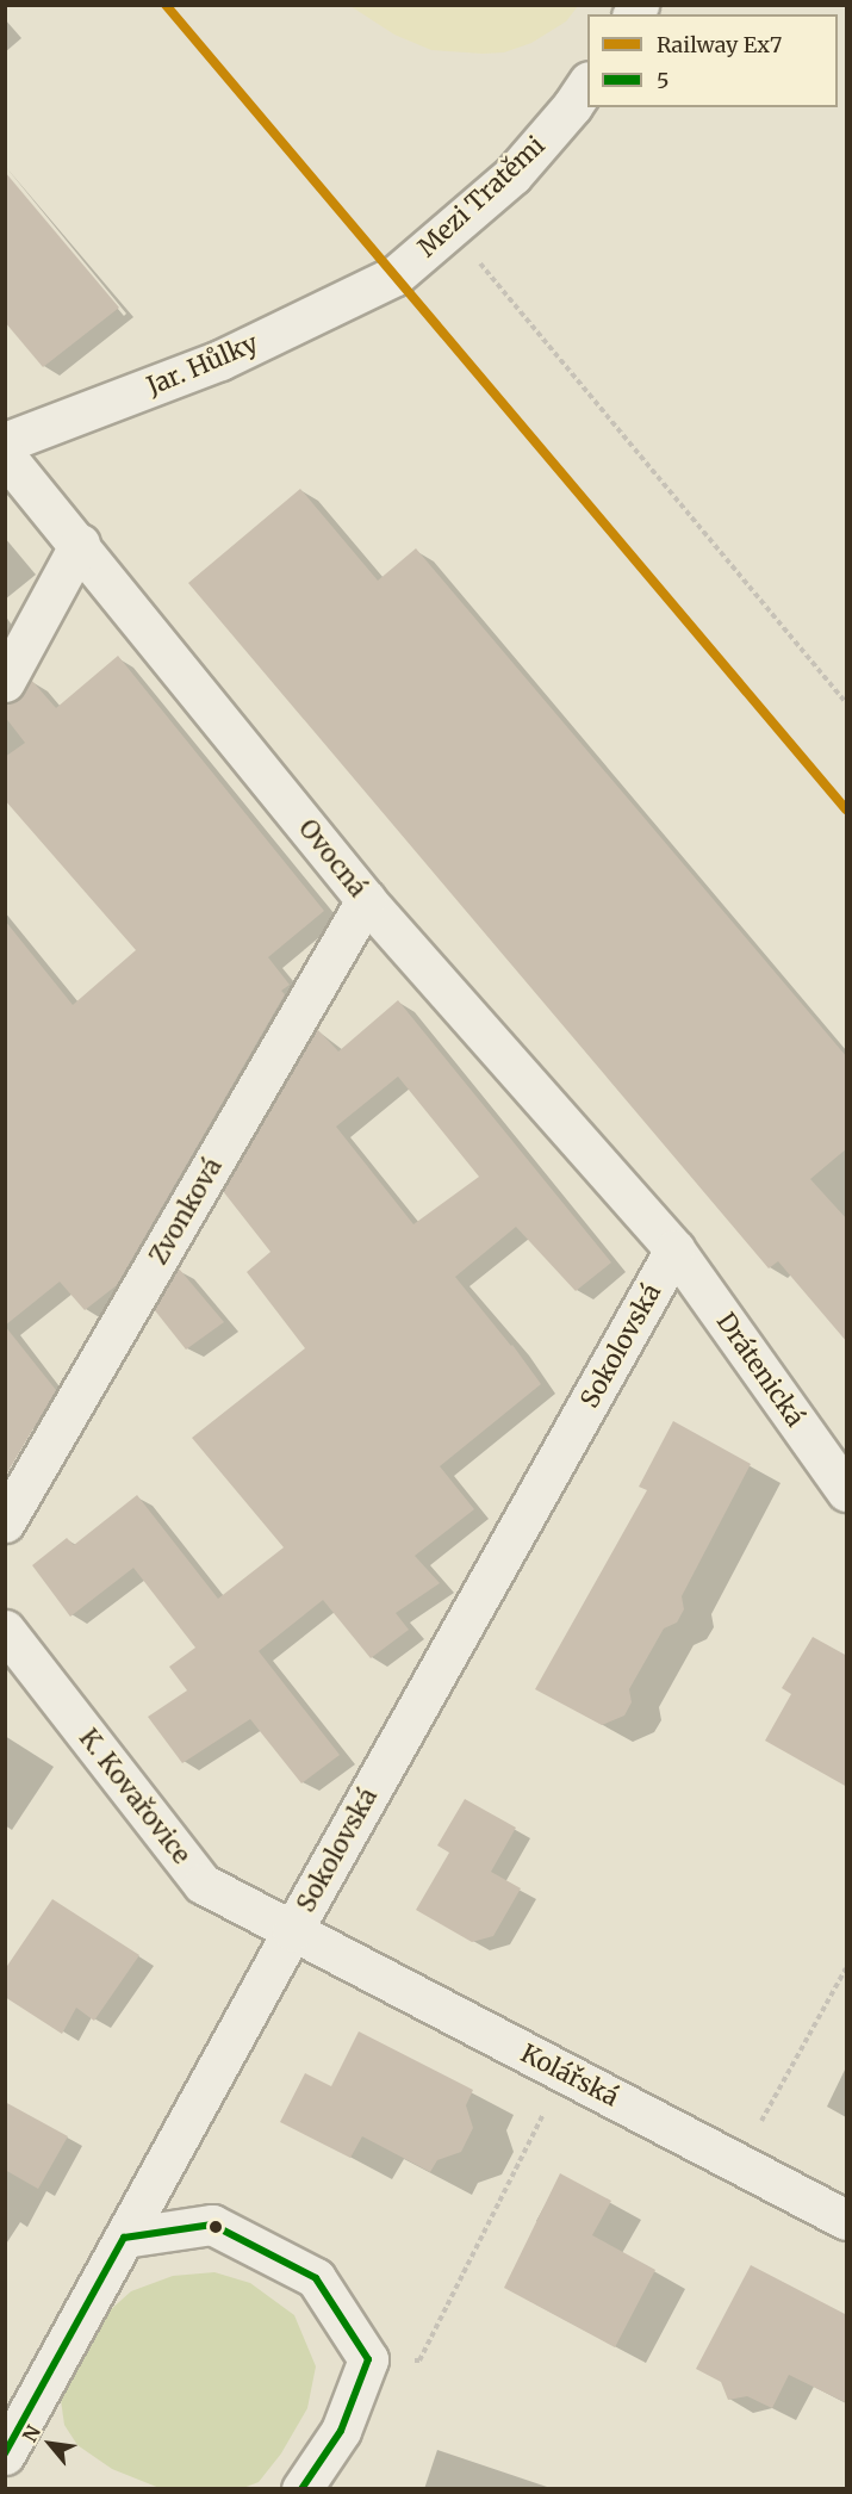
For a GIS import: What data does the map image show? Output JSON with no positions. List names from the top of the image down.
{
  "streets": {
    "street": [
      "Mezi Tratěmi",
      "Jar. Hůlky",
      "Ovocná",
      "Zvonková",
      "Sokolovská",
      "Drátenická",
      "K. Kovařovice",
      "Kolářská"
    ]
  },
  "crossings": [
    ["Mezi Tratěmi", "Jar. Hůlky"],
    ["Ovocná", "Zvonková"],
    ["Ovocná", "Sokolovská"],
    ["Ovocná", "Drátenická"],
    ["Sokolovská", "Drátenická"],
    ["Sokolovská", "K. Kovařovice"],
    ["Sokolovská", "Kolářská"],
    ["K. Kovařovice", "Kolářská"]
  ],
  "lines": ["rail line Ex7", "transit line 5"],
  "legend": ["Railway Ex7", "5"],
  "north": "top left"
}
